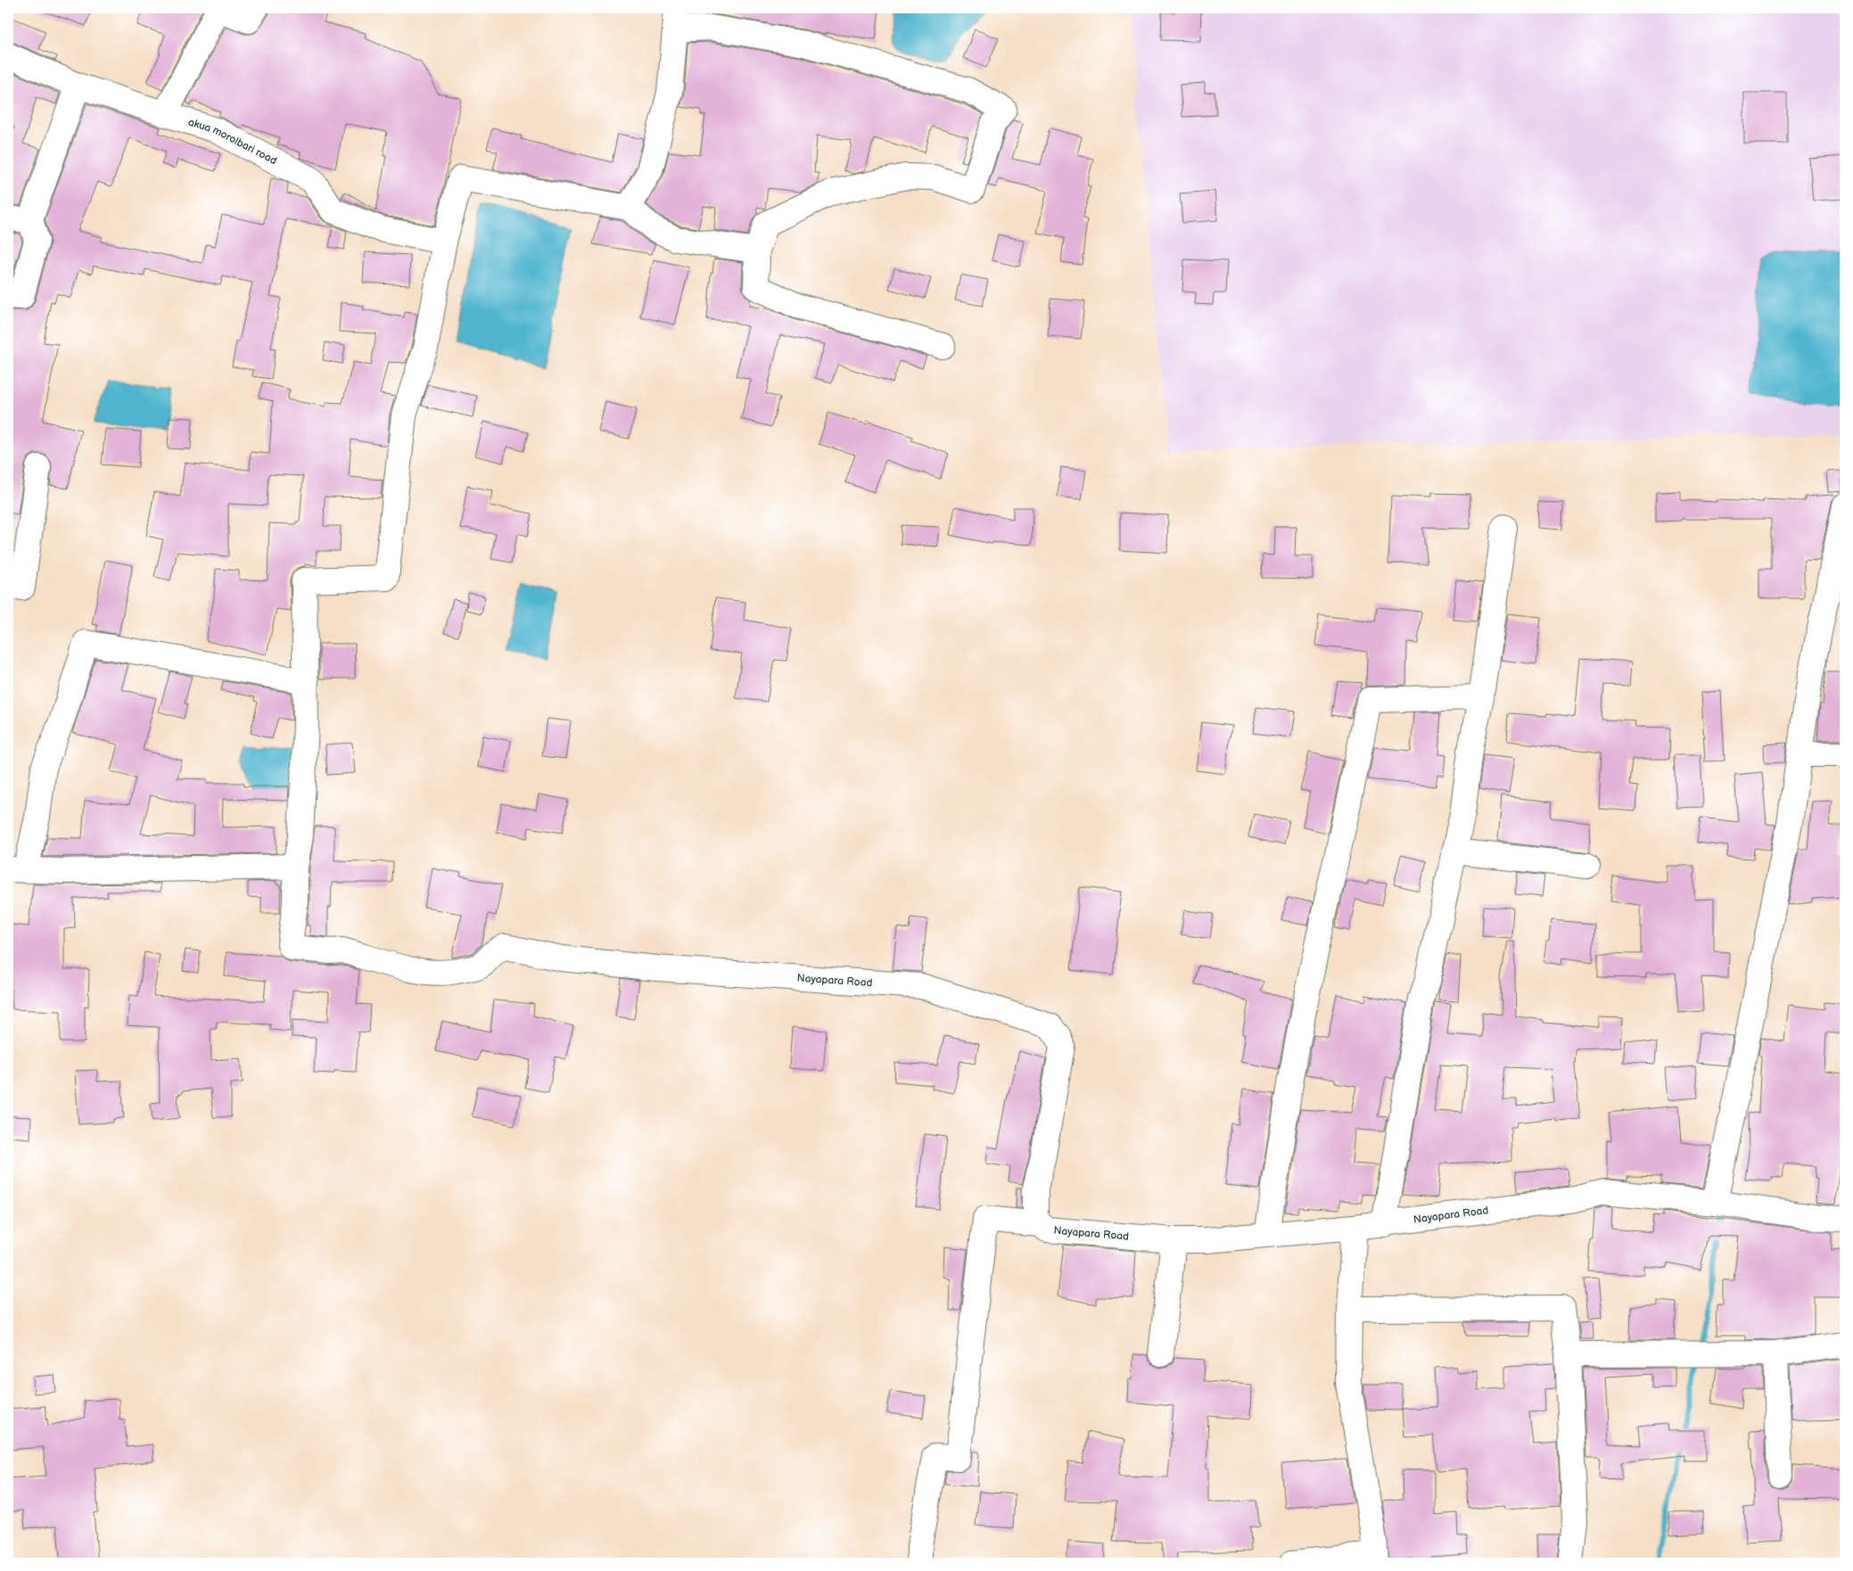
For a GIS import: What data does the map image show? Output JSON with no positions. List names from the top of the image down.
{
  "streets": {
    "street": ["akua morolbari road", "Nayapara Road"]
  }
}
